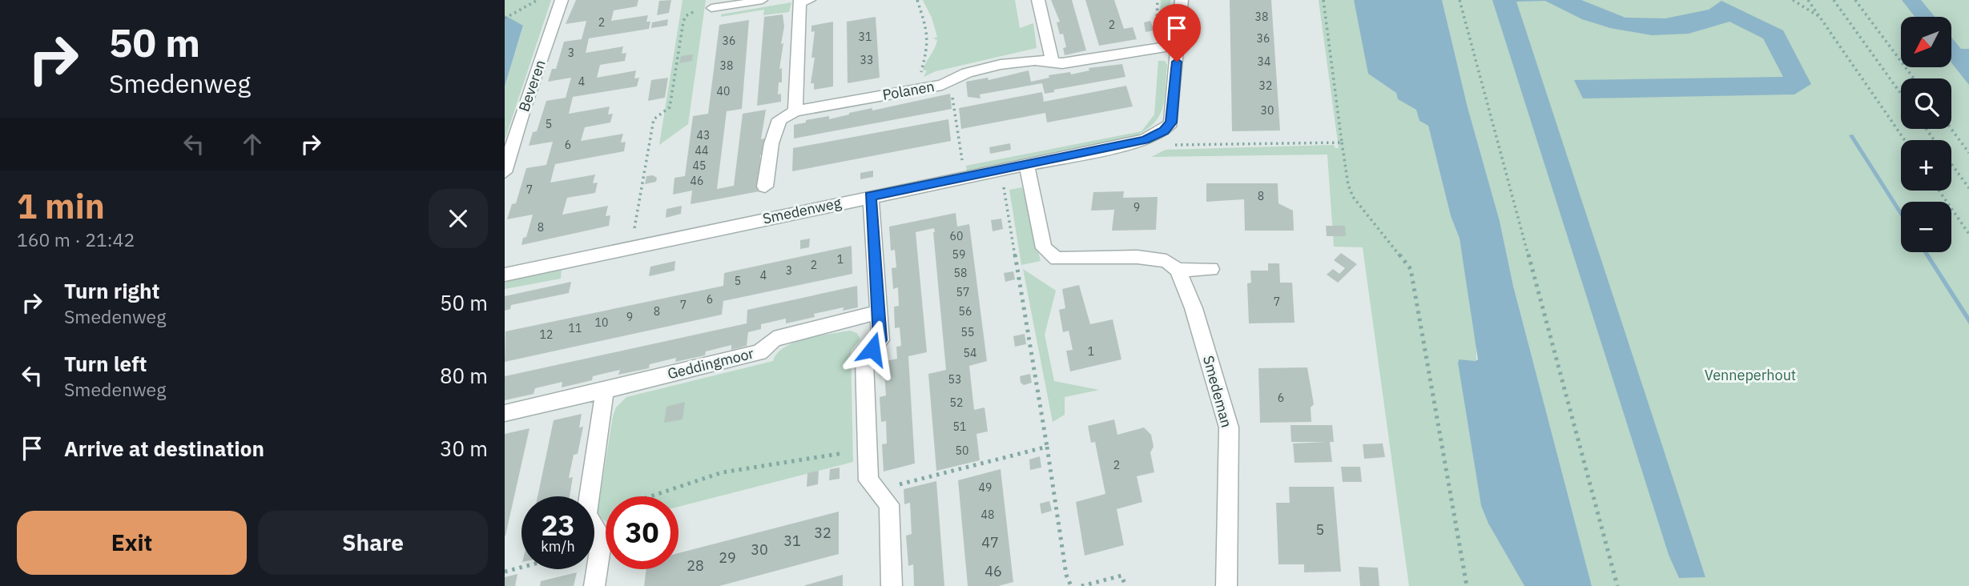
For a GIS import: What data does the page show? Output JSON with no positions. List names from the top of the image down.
{
  "streets": {
    "street": [
      "Beveren",
      "Polanen",
      "Smedenweg",
      "Geddingmoor",
      "Smedeman"
    ]
  },
  "crossings": [
    ["Polanen", "Smedenweg"]
  ],
  "parks": ["Venneperhout"],
  "house_numbers": [
    "38",
    "2",
    "2",
    "31",
    "36",
    "36",
    "3",
    "33",
    "34",
    "38",
    "4",
    "32",
    "40",
    "30",
    "5",
    "43",
    "6",
    "44",
    "45",
    "46",
    "7",
    "8",
    "9",
    "8",
    "60",
    "59",
    "1",
    "2",
    "3",
    "58",
    "4",
    "5",
    "57",
    "6",
    "7",
    "7",
    "8",
    "56",
    "9",
    "10",
    "11",
    "55",
    "12",
    "1",
    "54",
    "53",
    "6",
    "52",
    "51",
    "50",
    "2",
    "49",
    "48",
    "5",
    "32",
    "31",
    "47",
    "30",
    "29",
    "28",
    "46"
  ],
  "north": "bottom left",
  "page": {
    "turn": ["50 m", "Smedenweg"],
    "map_buttons": ["+", "−"],
    "heading": ["1 min", "160 m · 21:42"],
    "list": [
      {
        "name": "Turn right",
        "note": "Smedenweg",
        "value": "50 m"
      },
      {
        "name": "Turn left",
        "note": "Smedenweg",
        "value": "80 m"
      },
      {
        "name": "Arrive at destination",
        "value": "30 m"
      }
    ],
    "speed": "23 km/h",
    "limit": "30",
    "buttons": ["Exit", "Share"]
  }
}
